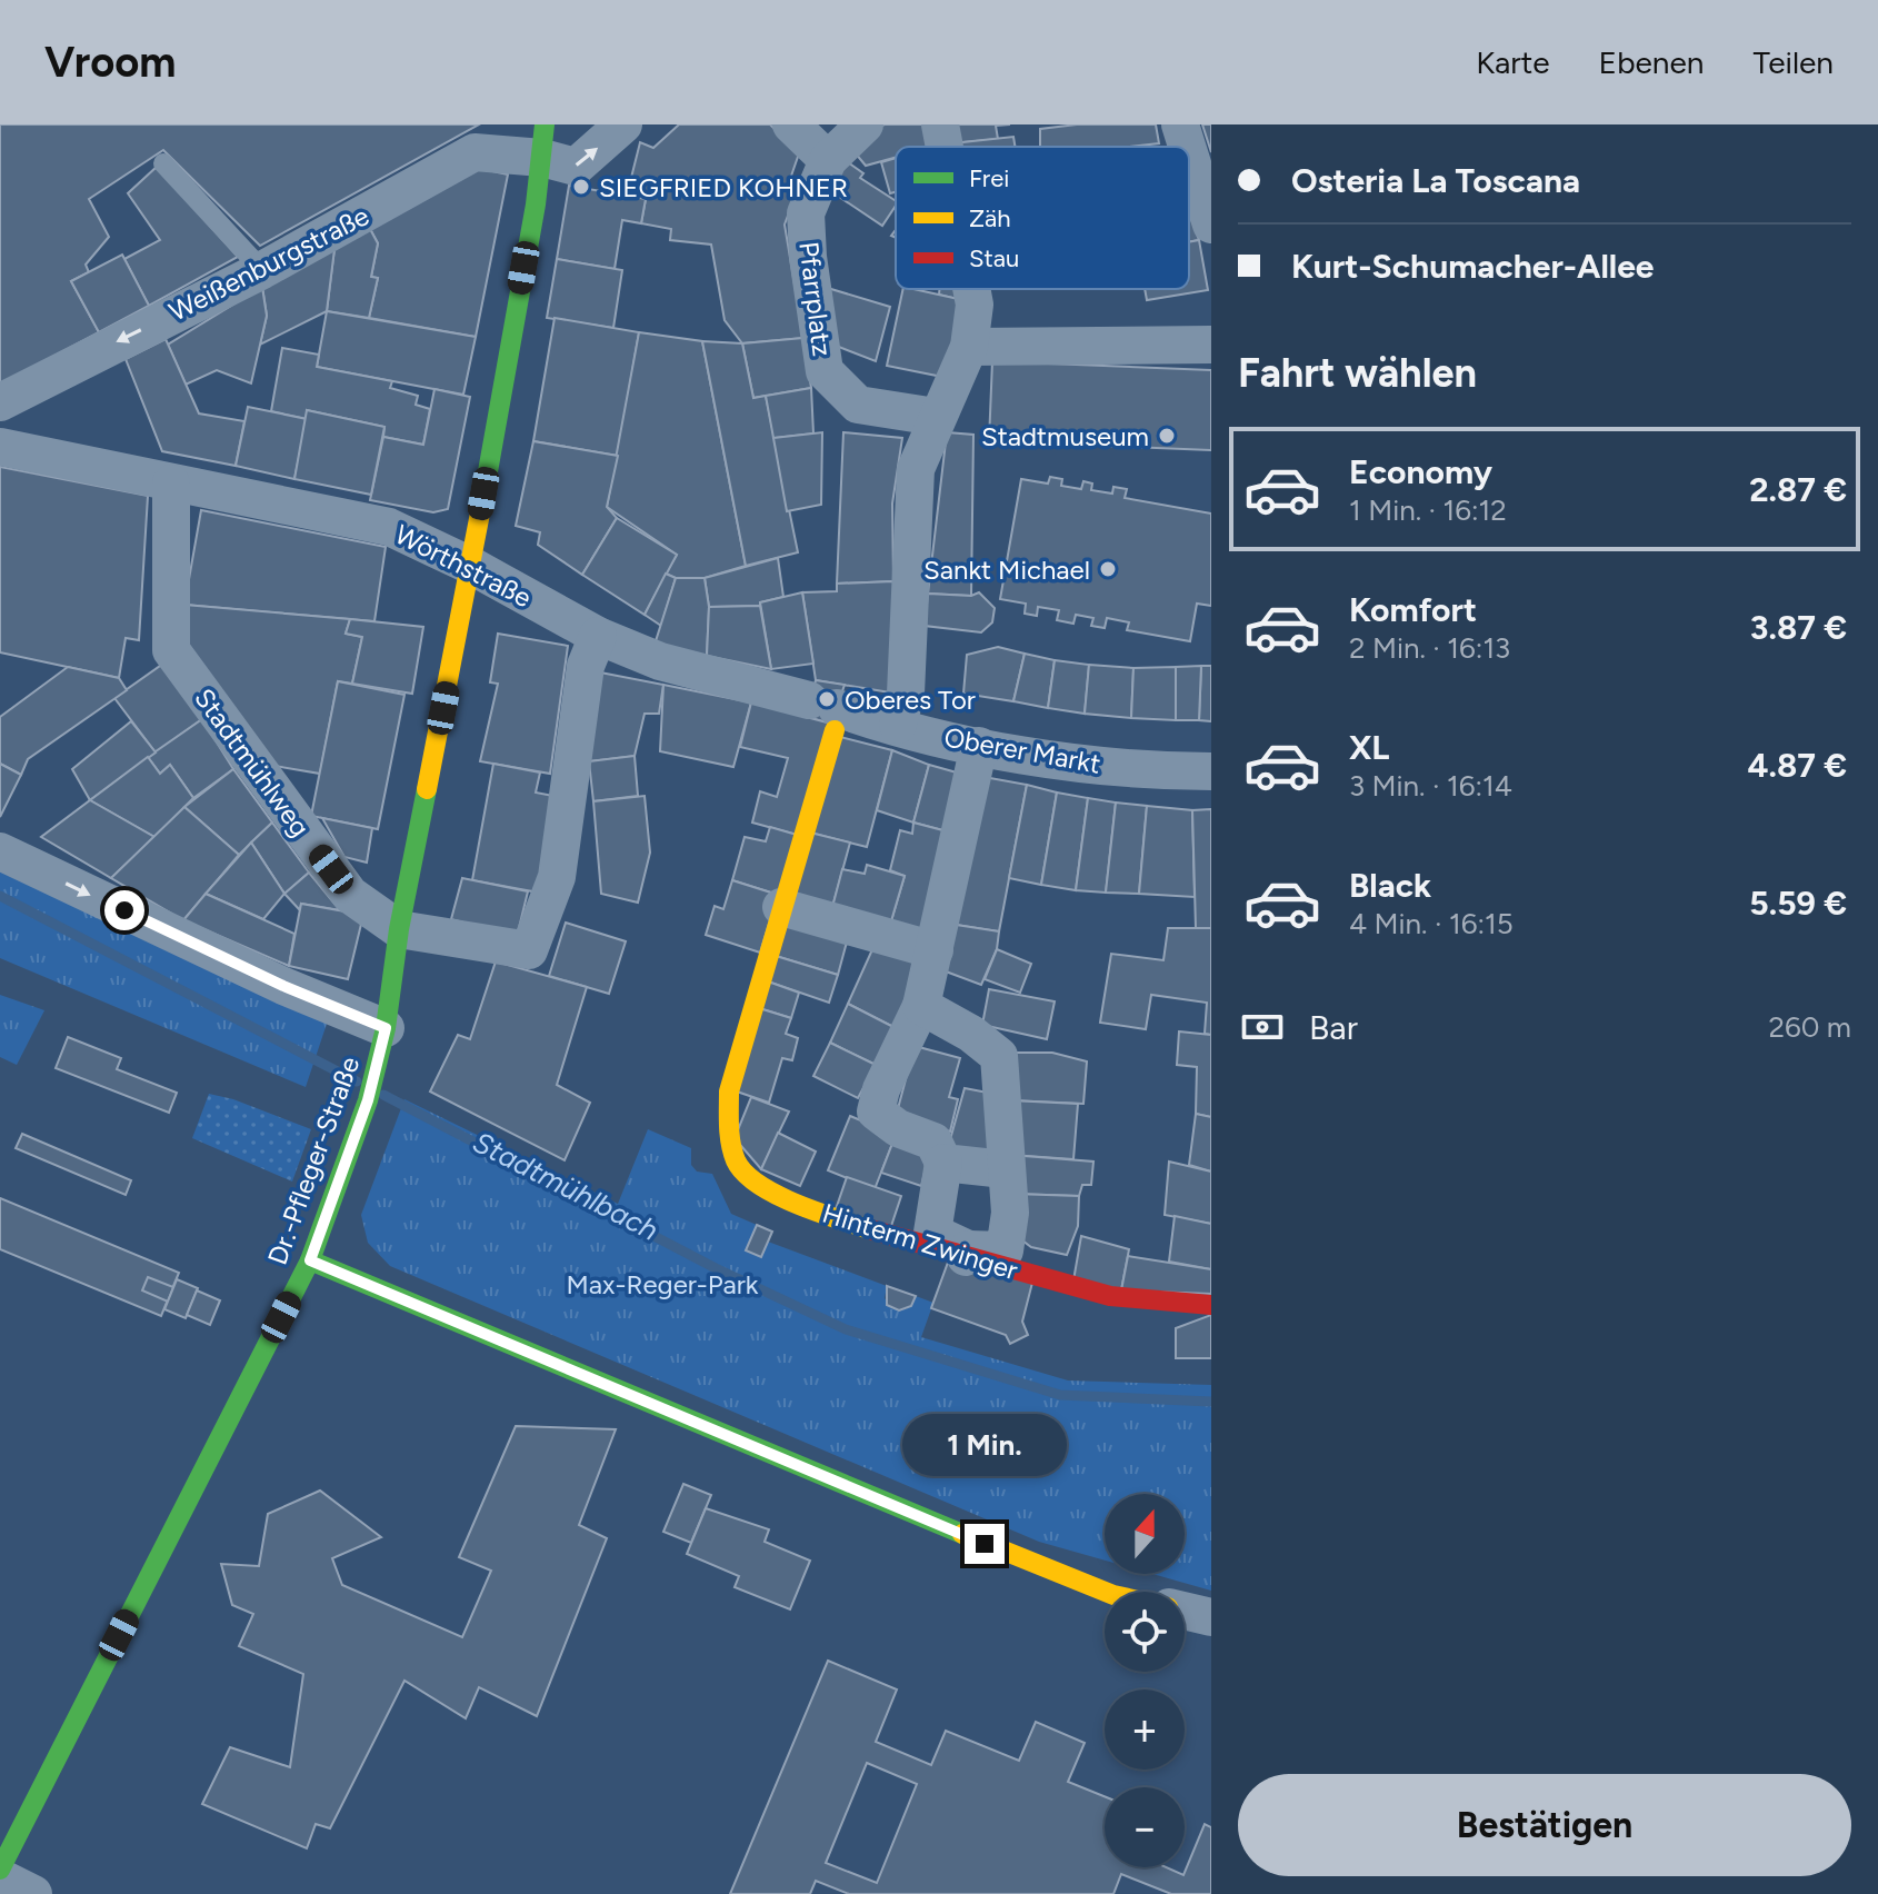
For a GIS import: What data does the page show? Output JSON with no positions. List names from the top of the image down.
{
  "streets": {
    "street": [
      "Weißenburgstraße",
      "Pfarrplatz",
      "Wörthstraße",
      "Oberer Markt",
      "Stadtmühlweg",
      "Dr.-Pfleger-Straße",
      "Hinterm Zwinger"
    ]
  },
  "crossings": [
    ["Weißenburgstraße", "Dr.-Pfleger-Straße"],
    ["Wörthstraße", "Oberer Markt"],
    ["Wörthstraße", "Stadtmühlweg"],
    ["Wörthstraße", "Dr.-Pfleger-Straße"],
    ["Wörthstraße", "Hinterm Zwinger"],
    ["Oberer Markt", "Hinterm Zwinger"],
    ["Stadtmühlweg", "Dr.-Pfleger-Straße"]
  ],
  "water": ["Stadtmühlbach"],
  "parks": ["Max-Reger-Park"],
  "places": [
    "SIEGFRIED KOHNER",
    "Stadtmuseum",
    "Sankt Michael",
    "Oberes Tor"
  ],
  "legend": ["Frei", "Zäh", "Stau"],
  "north": "top",
  "page": {
    "header": "Vroom",
    "nav": ["Karte", "Ebenen", "Teilen"],
    "banner": ["Osteria La Toscana", "Kurt-Schumacher-Allee"],
    "heading": "Fahrt wählen",
    "list": [
      {
        "name": "Economy",
        "note": "1 Min. · 16:12",
        "value": "2.87 €"
      },
      {
        "name": "Komfort",
        "note": "2 Min. · 16:13",
        "value": "3.87 €"
      },
      {
        "name": "XL",
        "note": "3 Min. · 16:14",
        "value": "4.87 €"
      },
      {
        "name": "Black",
        "note": "4 Min. · 16:15",
        "value": "5.59 €"
      }
    ],
    "pay": ["Bar", "260 m"],
    "bubble": "1 Min.",
    "map_buttons": ["+", "−"],
    "buttons": "Bestätigen"
  }
}
